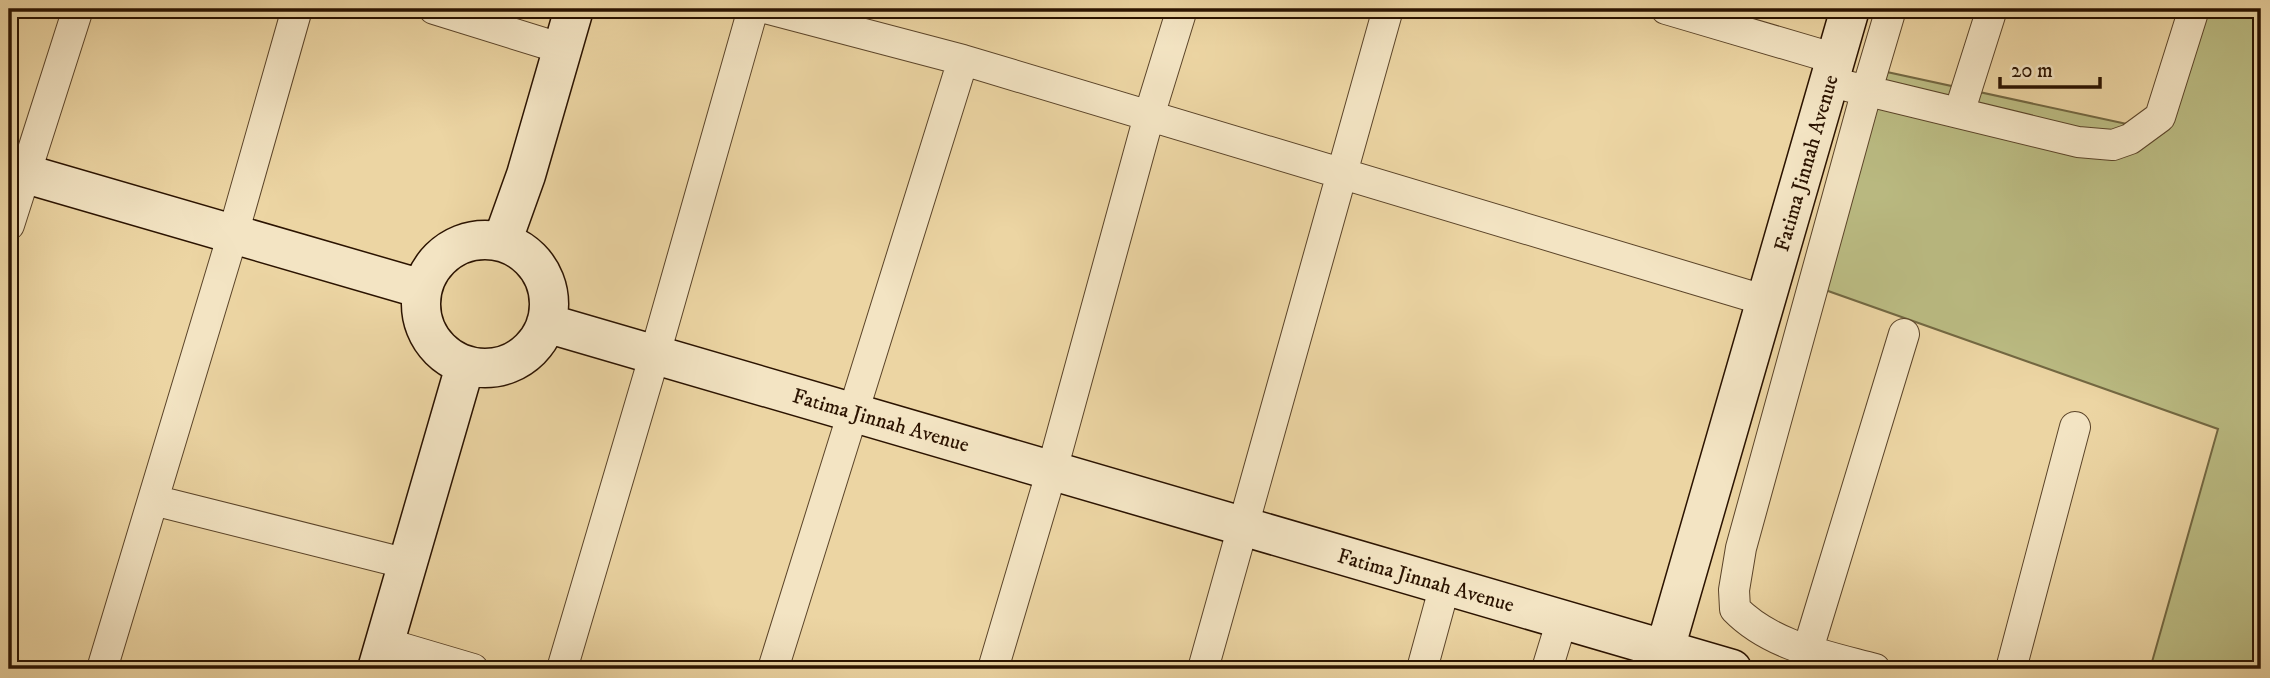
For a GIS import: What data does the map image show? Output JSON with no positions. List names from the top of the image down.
{
  "streets": {
    "main road": ["Fatima Jinnah Avenue"]
  },
  "scale_bar": "20 m"
}
